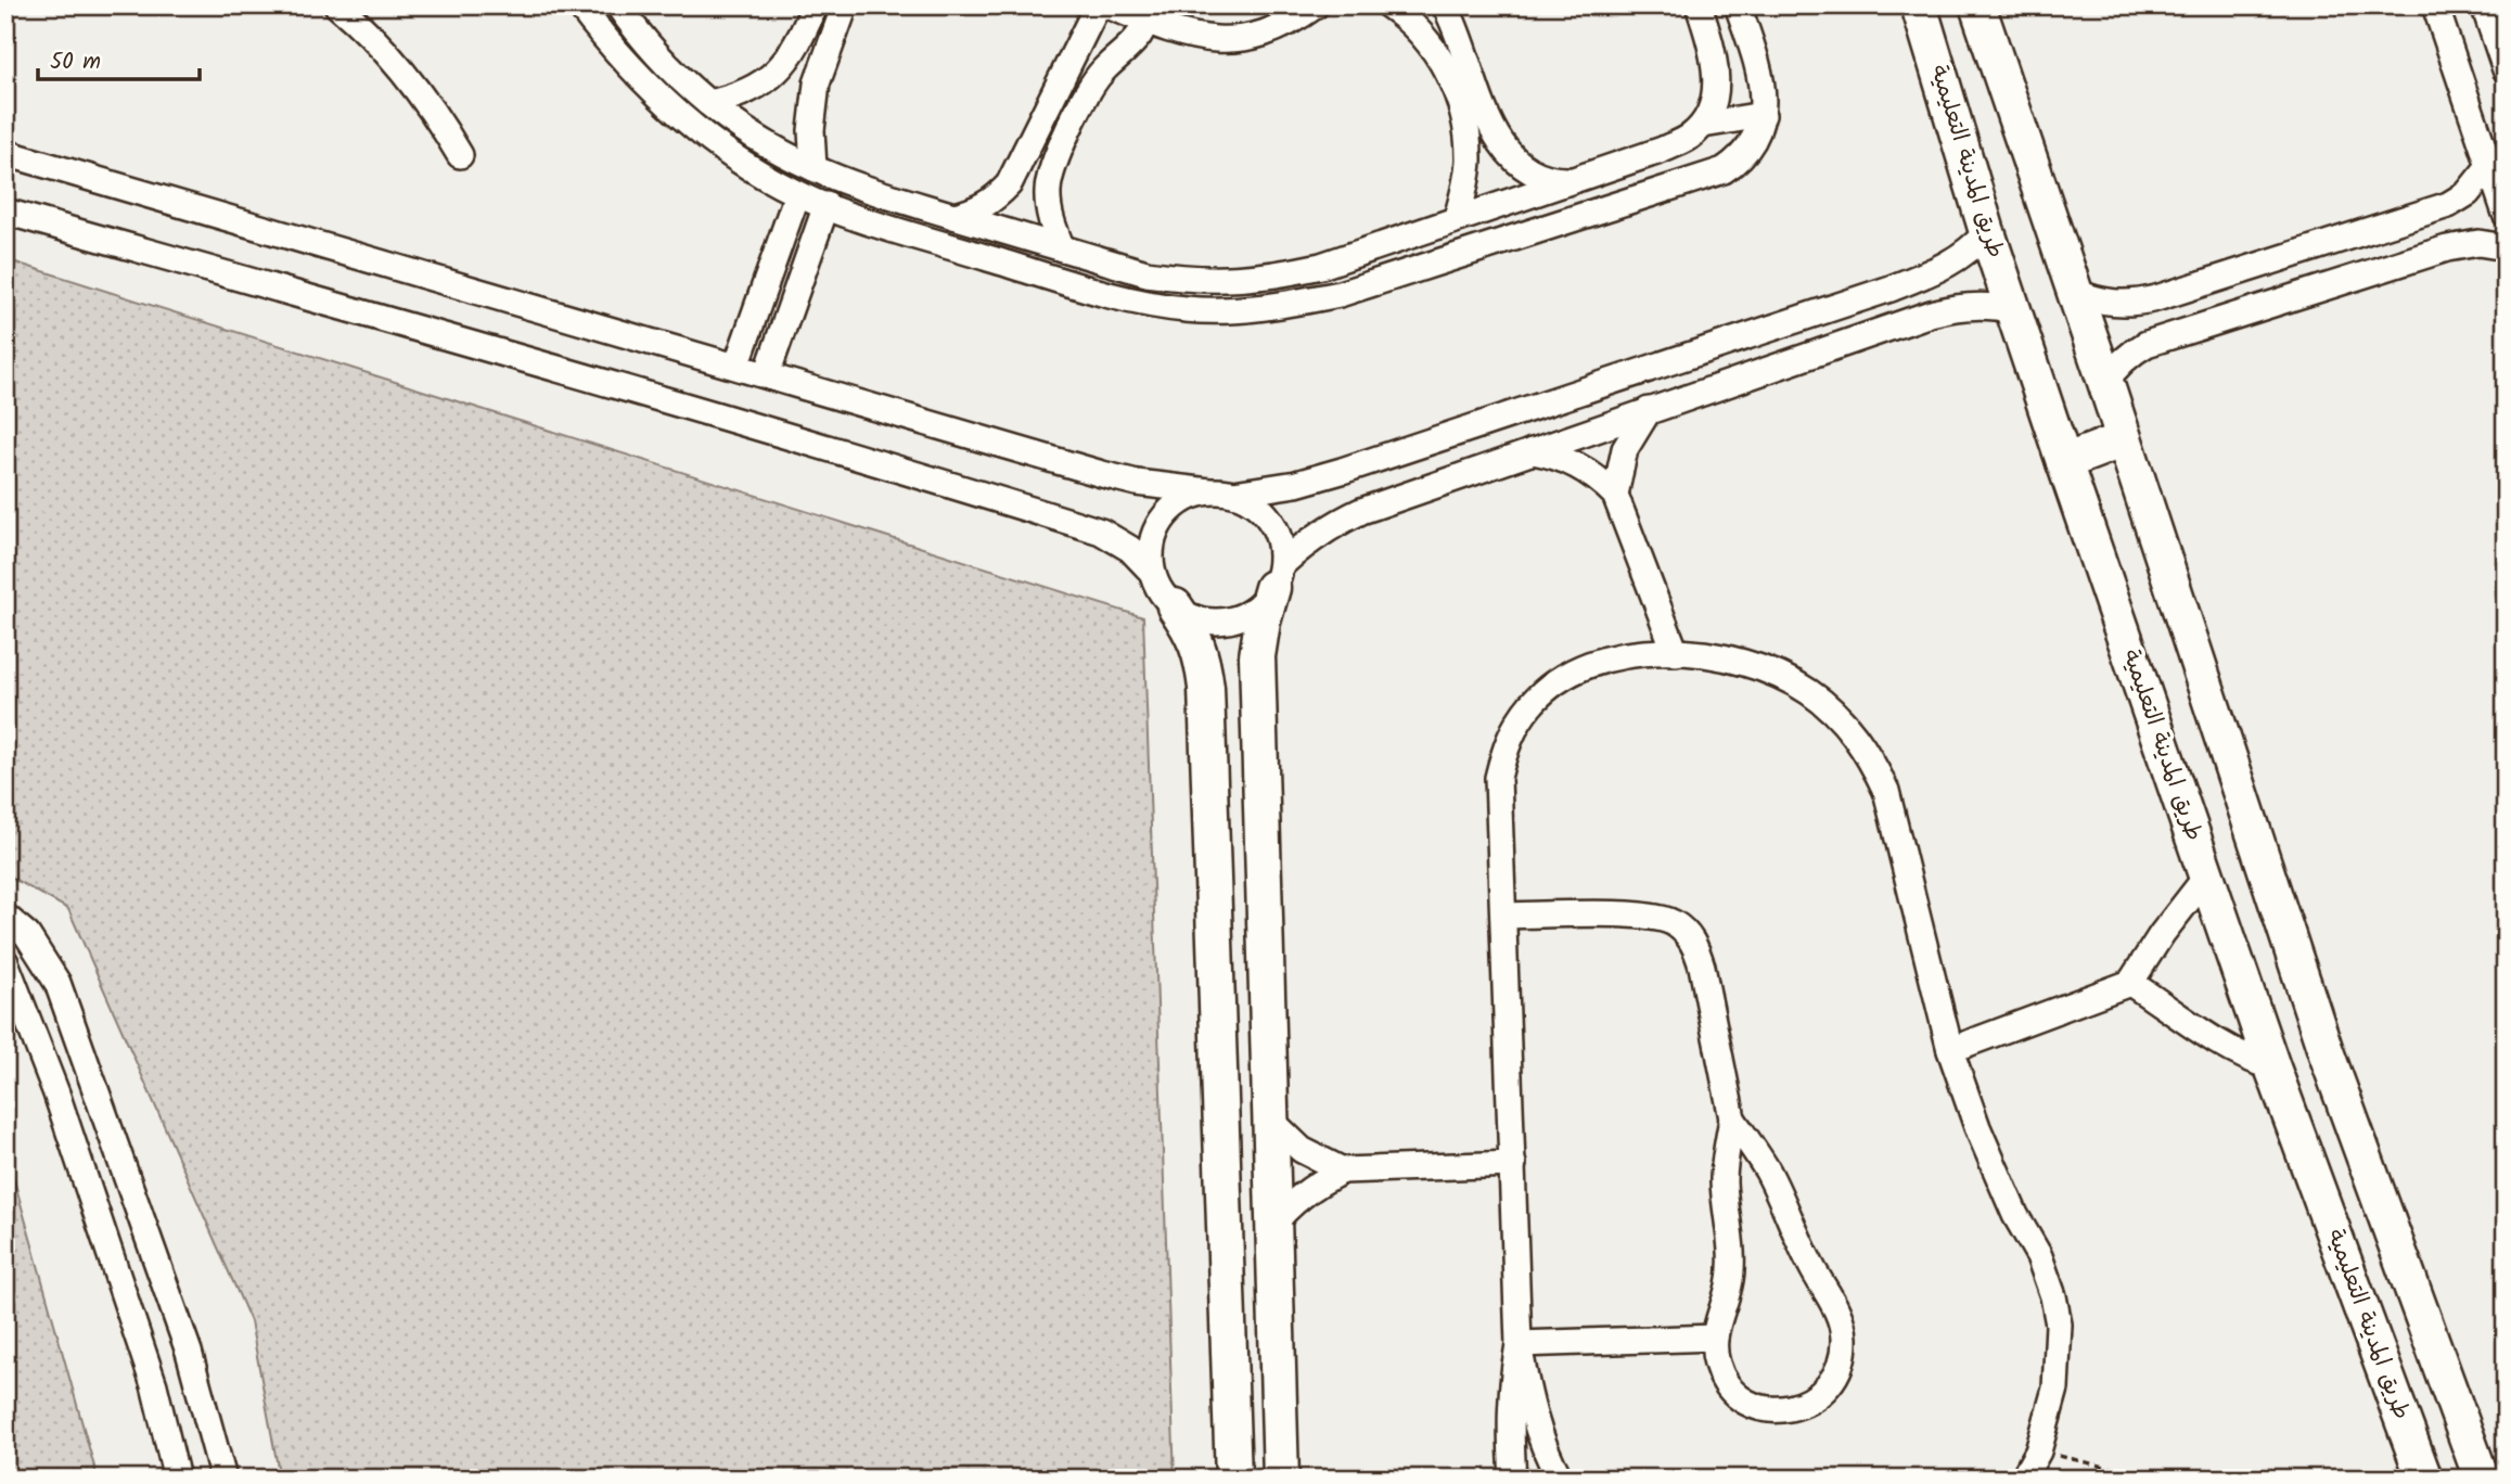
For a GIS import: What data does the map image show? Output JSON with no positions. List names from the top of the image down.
{
  "streets": {
    "street": ["طريق المدينة التعليمية"]
  },
  "scale_bar": "50 m"
}
